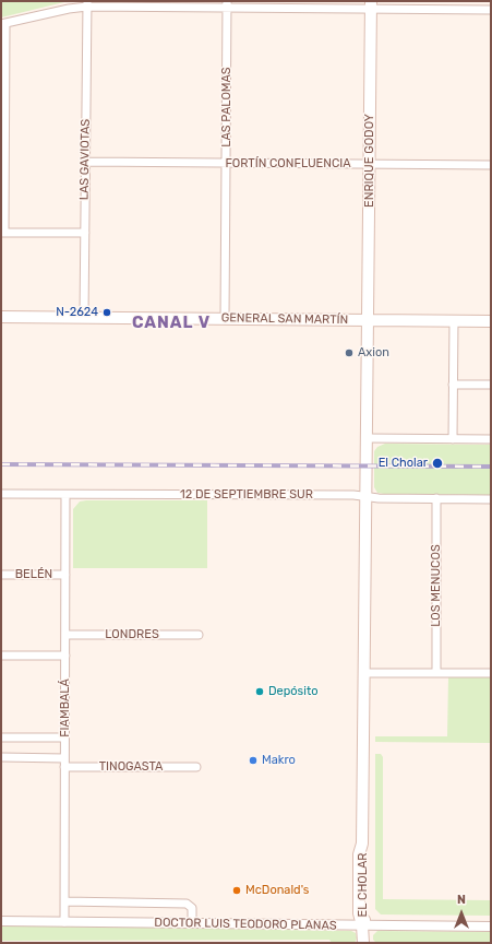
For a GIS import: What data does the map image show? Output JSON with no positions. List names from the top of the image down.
{
  "streets": {
    "main road": ["ENRIQUE GODOY", "GENERAL SAN MARTÍN", "EL CHOLAR"],
    "street": [
      "LAS PALOMAS",
      "LAS GAVIOTAS",
      "FORTÍN CONFLUENCIA",
      "12 DE SEPTIEMBRE SUR",
      "BELÉN",
      "LOS MENUCOS",
      "LONDRES",
      "FIAMBALÁ",
      "TINOGASTA",
      "DOCTOR LUIS TEODORO PLANAS"
    ]
  },
  "crossings": [
    ["LAS PALOMAS", "FORTÍN CONFLUENCIA"],
    ["LAS PALOMAS", "GENERAL SAN MARTÍN"],
    ["LAS GAVIOTAS", "FORTÍN CONFLUENCIA"],
    ["LAS GAVIOTAS", "GENERAL SAN MARTÍN"],
    ["ENRIQUE GODOY", "FORTÍN CONFLUENCIA"],
    ["ENRIQUE GODOY", "GENERAL SAN MARTÍN"],
    ["ENRIQUE GODOY", "EL CHOLAR"],
    ["GENERAL SAN MARTÍN", "EL CHOLAR"],
    ["12 DE SEPTIEMBRE SUR", "LOS MENUCOS"],
    ["12 DE SEPTIEMBRE SUR", "FIAMBALÁ"],
    ["12 DE SEPTIEMBRE SUR", "EL CHOLAR"],
    ["BELÉN", "FIAMBALÁ"],
    ["LONDRES", "FIAMBALÁ"],
    ["FIAMBALÁ", "TINOGASTA"],
    ["FIAMBALÁ", "DOCTOR LUIS TEODORO PLANAS"],
    ["EL CHOLAR", "DOCTOR LUIS TEODORO PLANAS"]
  ],
  "districts": ["CANAL V"],
  "places": [
    "N-2624",
    "Axion",
    "El Cholar",
    "Depósito",
    "Makro",
    "McDonald's"
  ],
  "north": "top"
}
